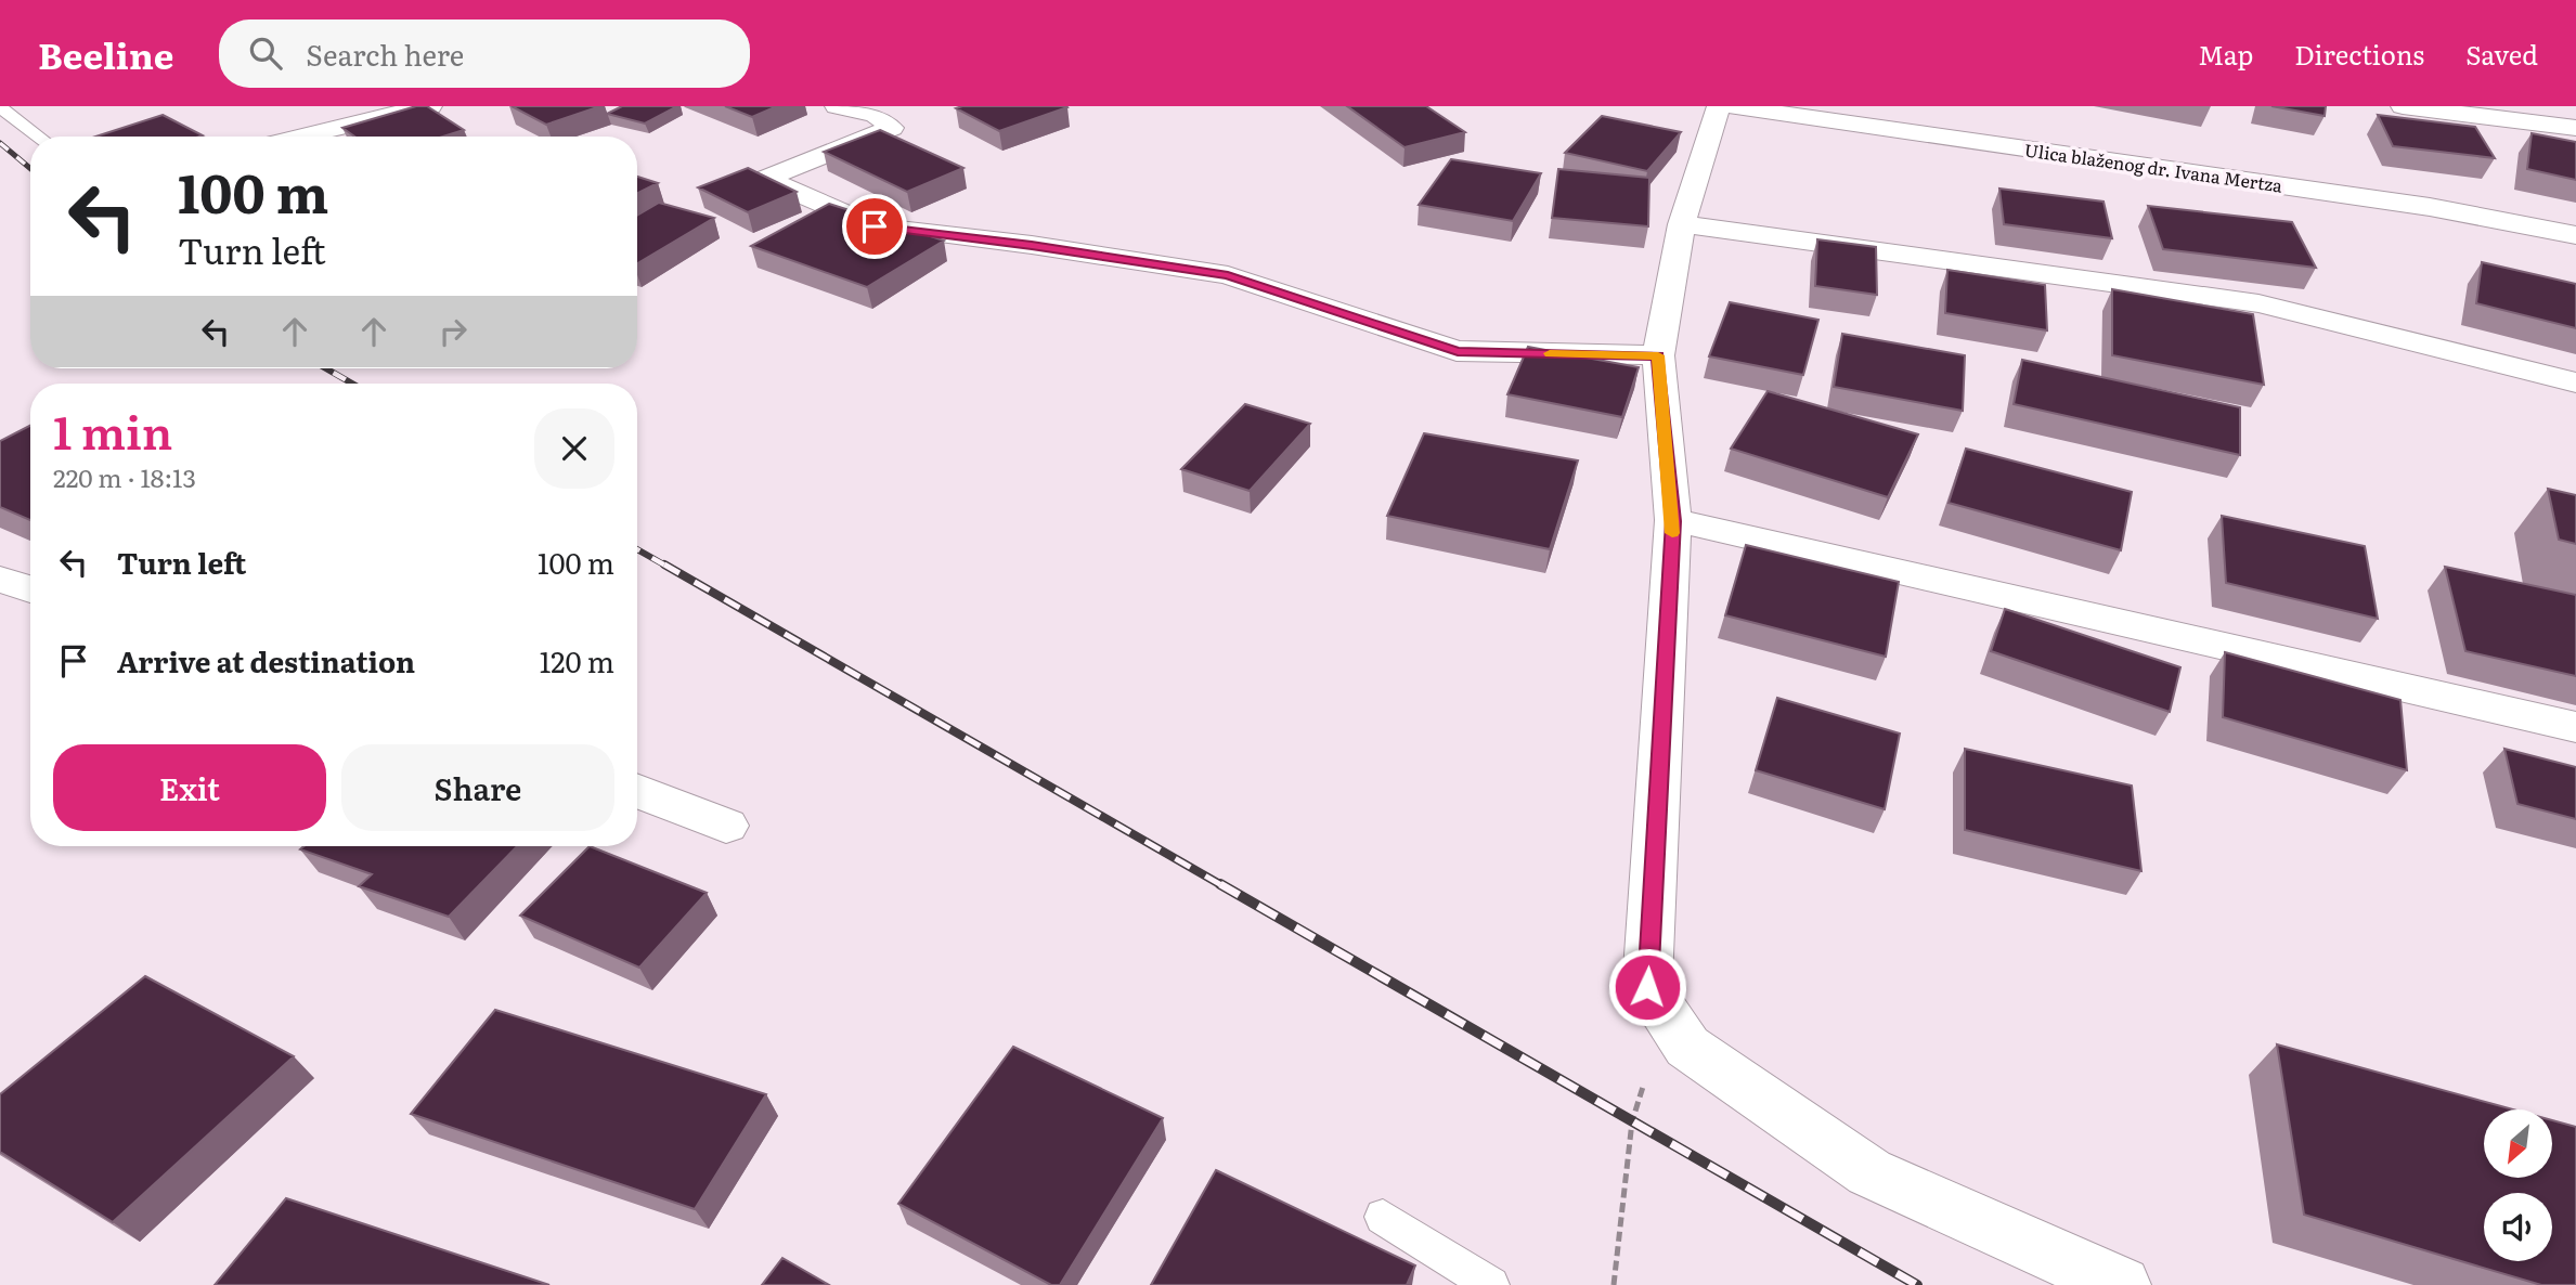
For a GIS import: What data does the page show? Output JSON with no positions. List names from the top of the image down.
{
  "streets": {
    "street": ["Ulica blaženog dr. Ivana Mertza"]
  },
  "north": "bottom left",
  "page": {
    "header": "Beeline",
    "search": "Search here",
    "nav": ["Map", "Directions", "Saved"],
    "turn": ["100 m", "Turn left"],
    "heading": ["1 min", "220 m · 18:13"],
    "list": [
      {
        "name": "Turn left",
        "value": "100 m"
      },
      {
        "name": "Arrive at destination",
        "value": "120 m"
      }
    ],
    "buttons": ["Exit", "Share"]
  }
}
